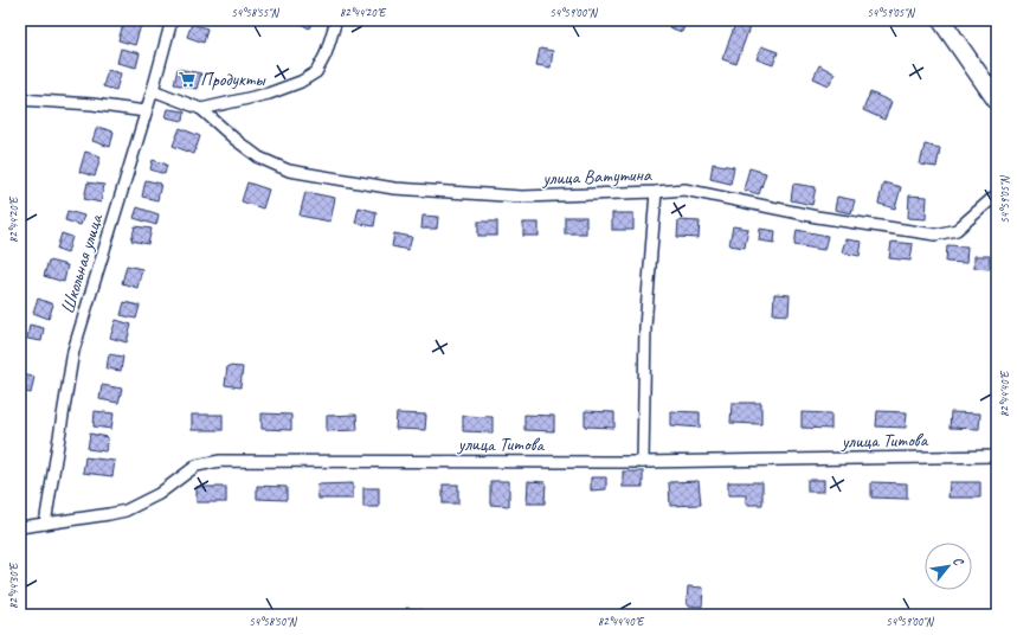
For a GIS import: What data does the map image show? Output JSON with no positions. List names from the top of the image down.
{
  "streets": {
    "street": ["улица Ватутина", "Школьная улица", "улица Титова"]
  },
  "crossings": [
    ["Школьная улица", "улица Титова"]
  ],
  "places": {
    "supermarket": ["Продукты"]
  },
  "north": "top right",
  "coordinates": [
    "54°58'55\"N",
    "82°44'20\"E",
    "54°59'00\"N",
    "54°59'05\"N",
    "82°44'40\"E",
    "82°44'30\"E",
    "54°58'50\"N"
  ]
}
